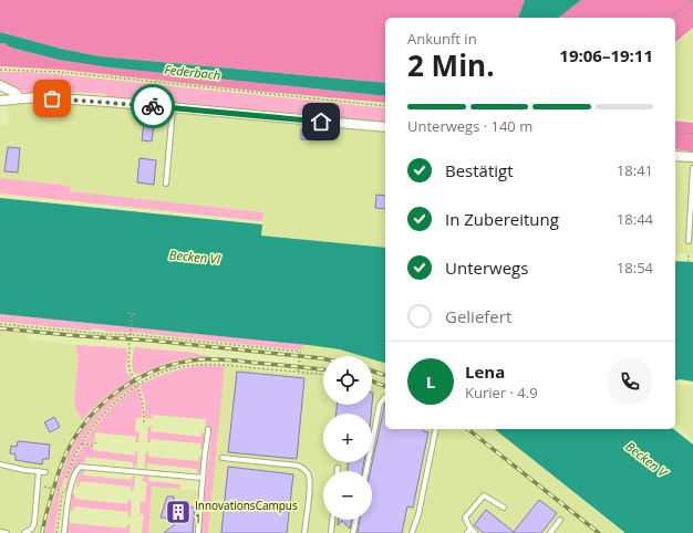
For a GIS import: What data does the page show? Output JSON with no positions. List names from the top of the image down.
{
  "water": ["Federbach", "Becken VI", "Becken V"],
  "places": {
    "building": ["InnovationsCampus 1"]
  },
  "page": {
    "heading": ["2 Min.", "Ankunft in", "19:06–19:11"],
    "panel": ["Lena", "Kurier · 4.9"],
    "bar": "Unterwegs · 140 m",
    "list": [
      ["Bestätigt", "18:41"],
      ["In Zubereitung", "18:44"],
      ["Unterwegs", "18:54"],
      "Geliefert"
    ],
    "map_buttons": ["+", "−"],
    "round": "L"
  }
}
